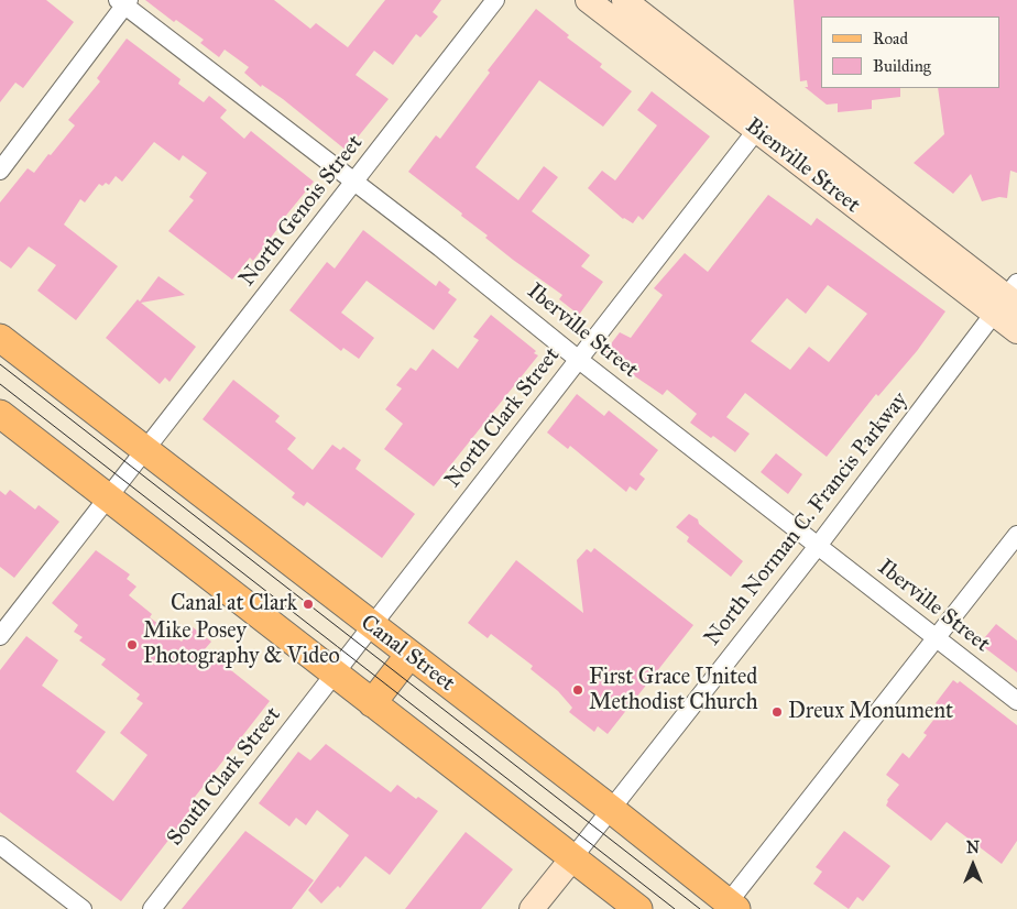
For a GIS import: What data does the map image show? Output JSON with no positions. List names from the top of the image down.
{
  "streets": {
    "main road": ["Canal Street"],
    "street": [
      "Bienville Street",
      "North Genois Street",
      "Iberville Street",
      "North Clark Street",
      "North Norman C. Francis Parkway",
      "South Clark Street"
    ]
  },
  "crossings": [
    ["Bienville Street", "North Clark Street"],
    ["Bienville Street", "North Norman C. Francis Parkway"],
    ["North Genois Street", "Iberville Street"],
    ["North Genois Street", "Canal Street"],
    ["Iberville Street", "North Clark Street"],
    ["Iberville Street", "North Norman C. Francis Parkway"],
    ["North Clark Street", "Canal Street"],
    ["North Clark Street", "South Clark Street"],
    ["North Norman C. Francis Parkway", "Canal Street"]
  ],
  "places": [
    "Canal at Clark",
    "Mike Posey Photography & Video",
    "First Grace United Methodist Church",
    "Dreux Monument"
  ],
  "legend": ["Road", "Building"],
  "north": "top"
}
